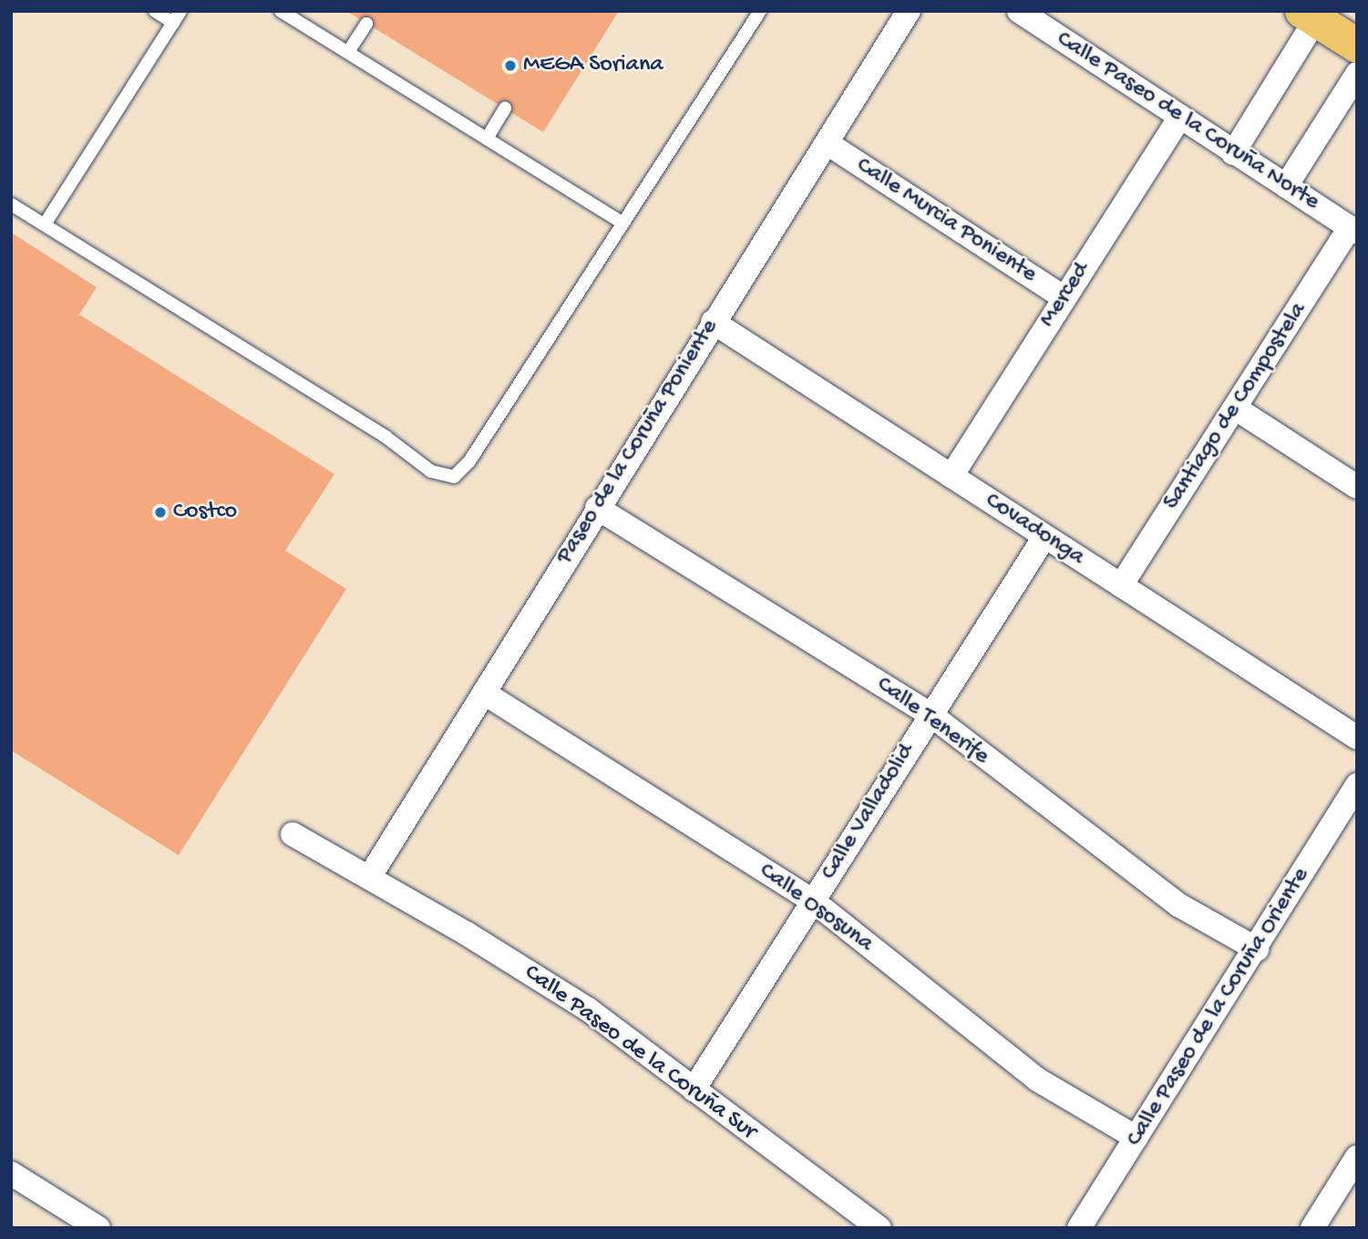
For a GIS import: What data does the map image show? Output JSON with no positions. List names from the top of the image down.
{
  "streets": {
    "street": [
      "Calle Paseo de la Coruña Norte",
      "Calle Murcia Poniente",
      "Merced",
      "Santiago de Compostela",
      "Paseo de la Coruña Poniente",
      "Covadonga",
      "Calle Tenerife",
      "Calle Valladolid",
      "Calle Ososuna",
      "Calle Paseo de la Coruña Oriente",
      "Calle Paseo de la Coruña Sur"
    ]
  },
  "crossings": [
    ["Calle Paseo de la Coruña Norte", "Merced"],
    ["Calle Paseo de la Coruña Norte", "Santiago de Compostela"],
    ["Calle Murcia Poniente", "Merced"],
    ["Calle Murcia Poniente", "Paseo de la Coruña Poniente"],
    ["Merced", "Covadonga"],
    ["Santiago de Compostela", "Covadonga"],
    ["Paseo de la Coruña Poniente", "Covadonga"],
    ["Paseo de la Coruña Poniente", "Calle Tenerife"],
    ["Paseo de la Coruña Poniente", "Calle Ososuna"],
    ["Paseo de la Coruña Poniente", "Calle Paseo de la Coruña Sur"],
    ["Covadonga", "Calle Valladolid"],
    ["Calle Tenerife", "Calle Valladolid"],
    ["Calle Tenerife", "Calle Paseo de la Coruña Oriente"],
    ["Calle Valladolid", "Calle Ososuna"],
    ["Calle Valladolid", "Calle Paseo de la Coruña Sur"],
    ["Calle Ososuna", "Calle Paseo de la Coruña Oriente"]
  ],
  "places": ["MEGA Soriana", "Costco"]
}
